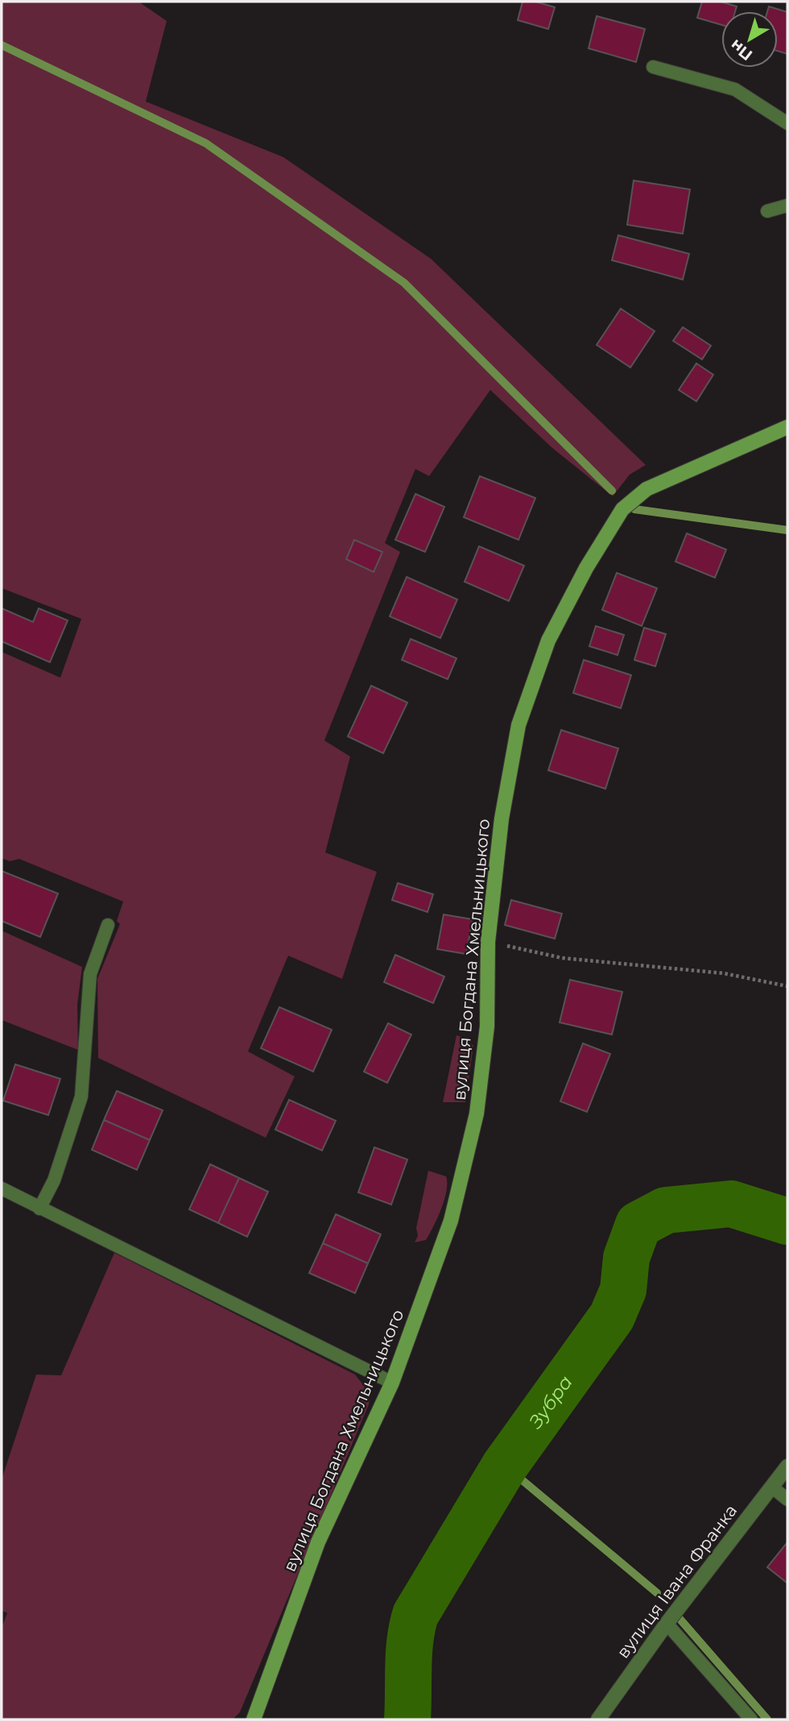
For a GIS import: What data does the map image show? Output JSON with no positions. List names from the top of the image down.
{
  "streets": {
    "street": ["вулиця Богдана Хмельницького", "вулиця Івана Франка"]
  },
  "water": ["Зубра"],
  "north": "bottom left"
}
